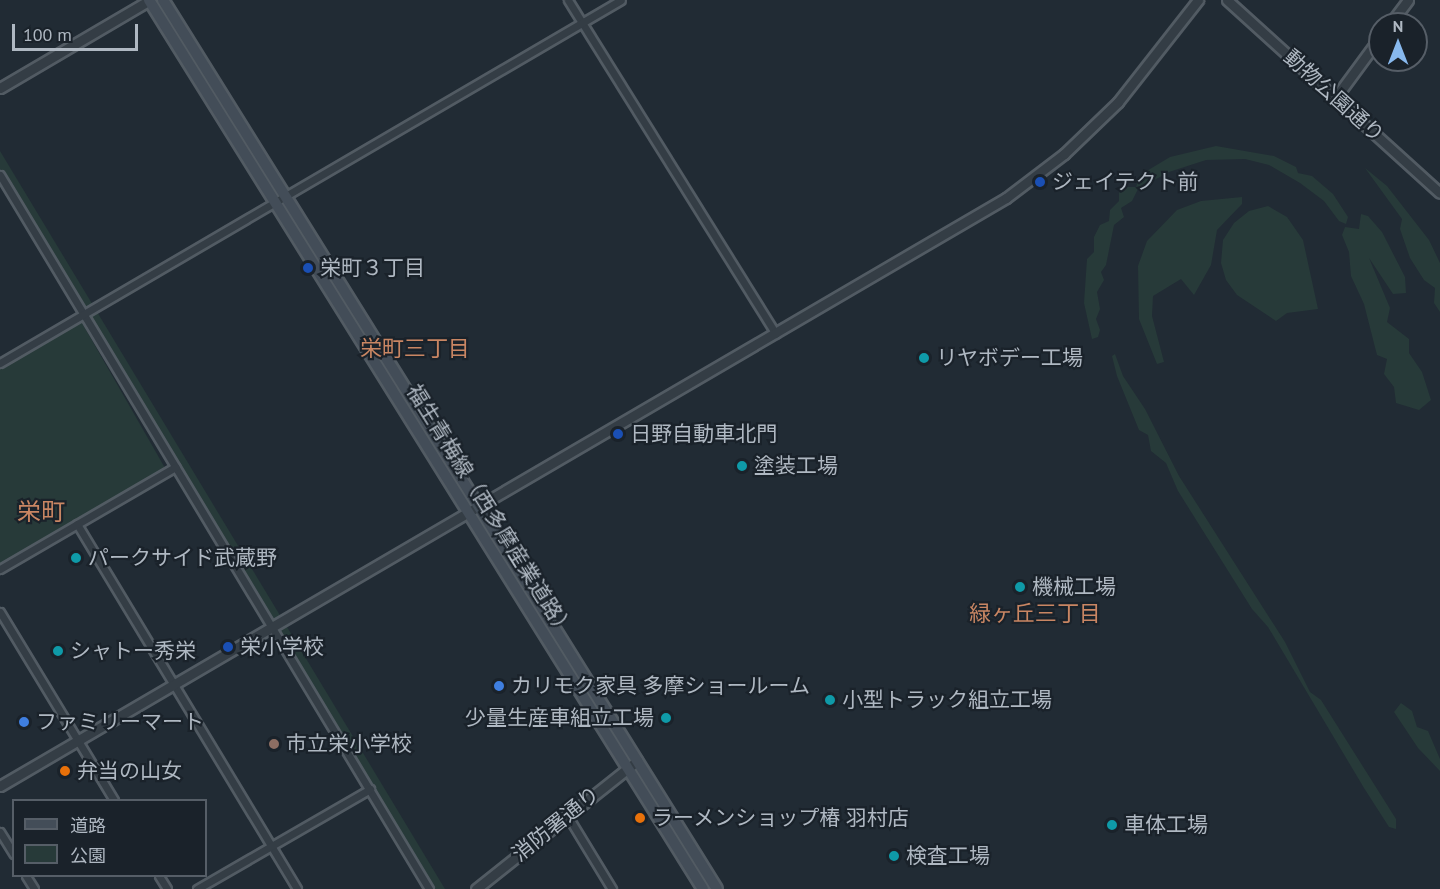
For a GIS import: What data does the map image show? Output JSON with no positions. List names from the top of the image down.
{
  "streets": {
    "main road": ["福生青梅線（西多摩産業道路）"],
    "street": ["動物公園通り", "消防署通り"]
  },
  "crossings": [
    ["福生青梅線（西多摩産業道路）", "消防署通り"]
  ],
  "districts": ["栄町三丁目", "栄町", "緑ヶ丘三丁目"],
  "places": [
    "ジェイテクト前",
    "栄町３丁目",
    "リヤボデー工場",
    "日野自動車北門",
    "塗装工場",
    "パークサイド武蔵野",
    "機械工場",
    "栄小学校",
    "シャトー秀栄",
    "カリモク家具 多摩ショールーム",
    "小型トラック組立工場",
    "少量生産車組立工場",
    "ファミリーマート",
    "市立栄小学校",
    "弁当の山女",
    "ラーメンショップ椿 羽村店",
    "車体工場",
    "検査工場"
  ],
  "legend": ["道路", "公園"],
  "scale_bar": "100 m",
  "north": "top"
}
